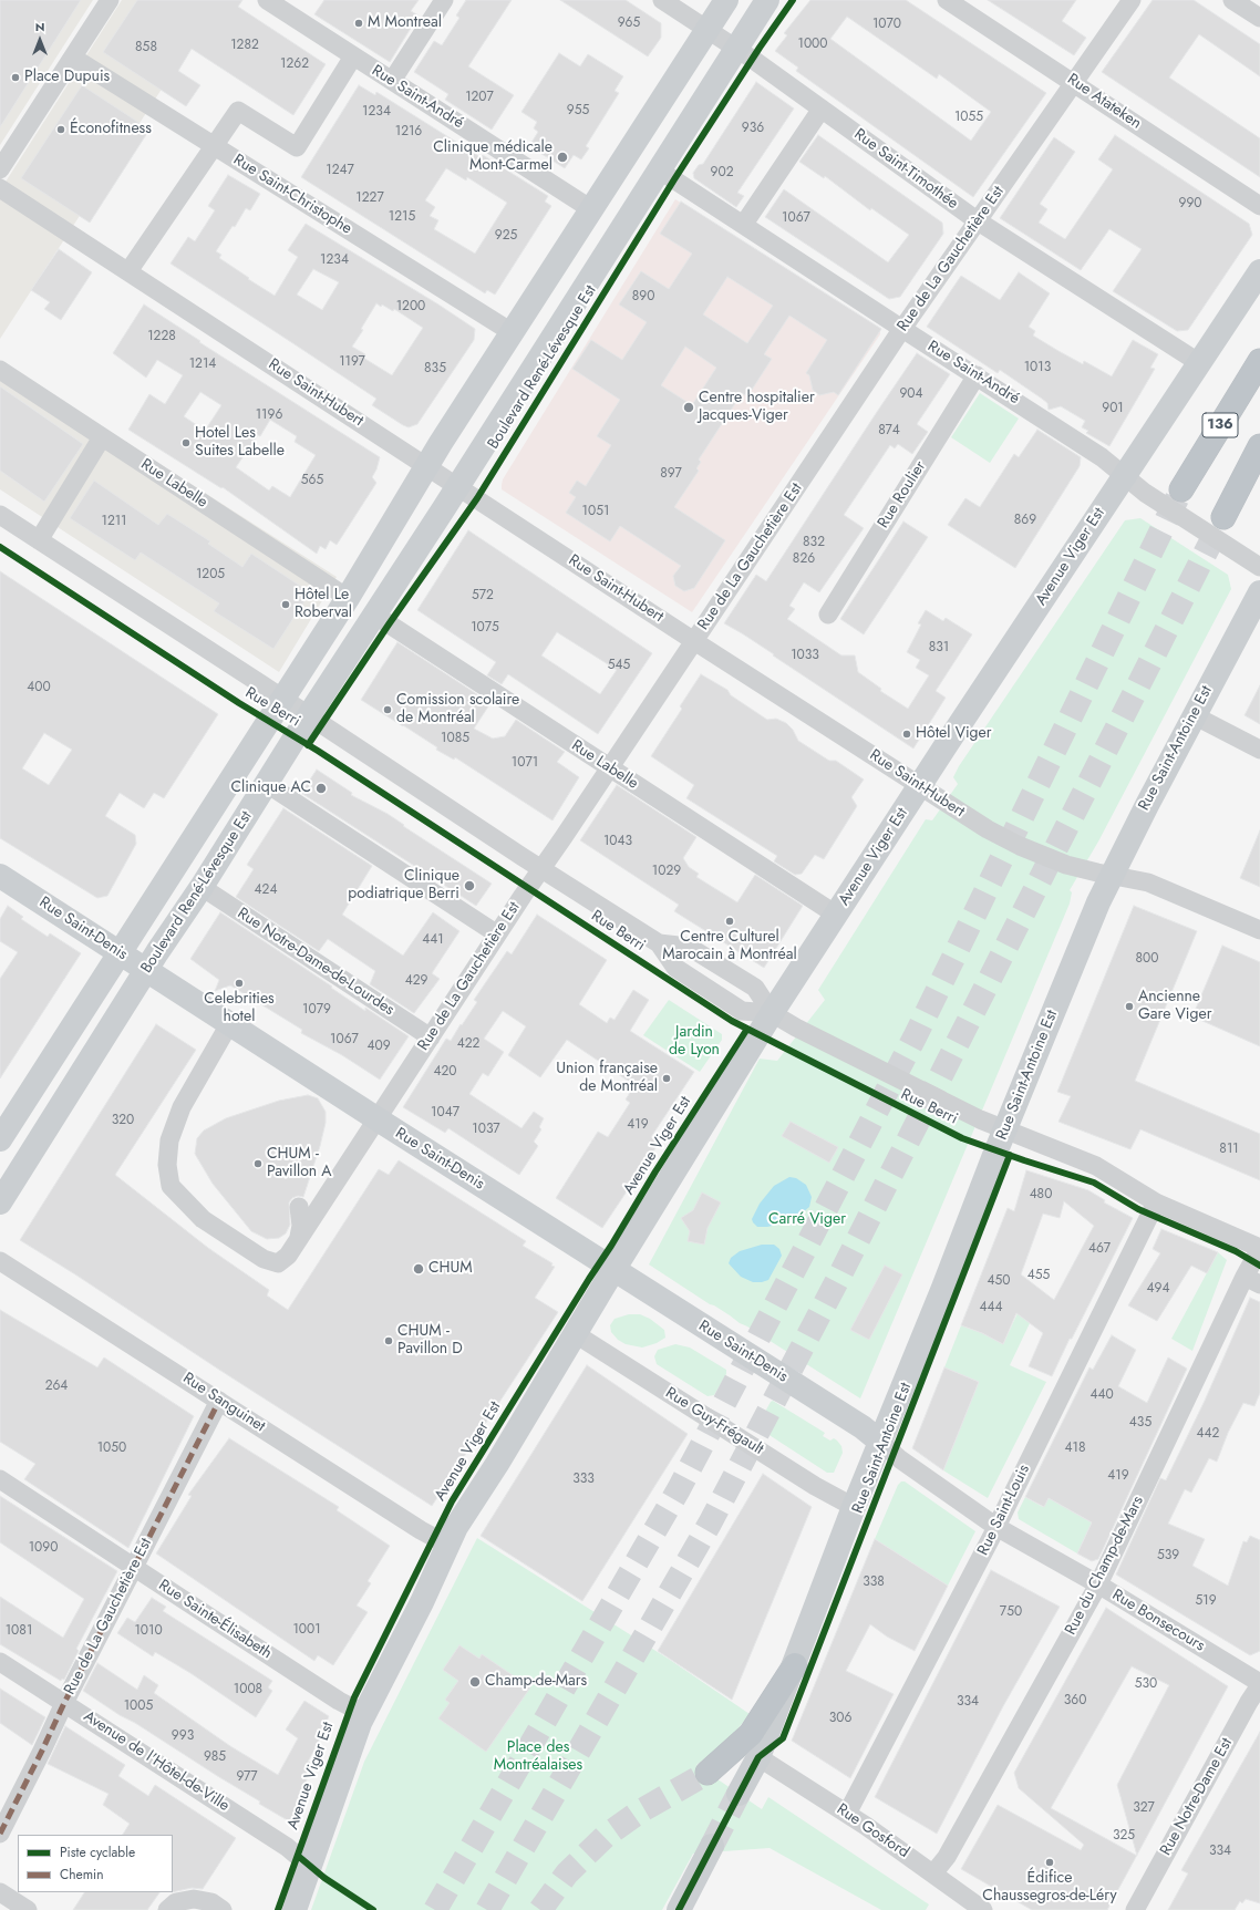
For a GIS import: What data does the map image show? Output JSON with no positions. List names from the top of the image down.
{
  "streets": {
    "highway": ["136"],
    "main road": [
      "Boulevard René-Lévesque Est",
      "Avenue Viger Est",
      "Rue Saint-Antoine Est",
      "Rue Saint-Denis"
    ],
    "street": [
      "Rue Saint-André",
      "Rue Atateken",
      "Rue Saint-Timothée",
      "Rue Saint-Christophe",
      "Rue de La Gauchetière Est",
      "Rue Saint-Hubert",
      "Rue Labelle",
      "Rue Roulier",
      "Rue Berri",
      "Rue Notre-Dame-de-Lourdes",
      "Rue Sanguinet",
      "Rue Guy-Frégault",
      "Rue Saint-Louis",
      "Rue du Champ-de-Mars",
      "Rue Sainte-Élisabeth",
      "Rue Bonsecours",
      "Avenue de l'Hôtel-de-Ville",
      "Rue Notre-Dame Est",
      "Rue Gosford"
    ]
  },
  "crossings": [
    ["Rue Saint-André", "Rue de La Gauchetière Est"],
    ["Rue Saint-André", "Boulevard René-Lévesque Est"],
    ["Rue Saint-André", "Rue Roulier"],
    ["Rue Saint-André", "Avenue Viger Est"],
    ["Rue Atateken", "Rue de La Gauchetière Est"],
    ["Rue Saint-Timothée", "Rue de La Gauchetière Est"],
    ["Rue Saint-Timothée", "Boulevard René-Lévesque Est"],
    ["Rue Saint-Timothée", "Avenue Viger Est"],
    ["Rue Saint-Christophe", "Boulevard René-Lévesque Est"],
    ["Rue de La Gauchetière Est", "Rue Saint-Hubert"],
    ["Rue de La Gauchetière Est", "Rue Labelle"],
    ["Rue de La Gauchetière Est", "Rue Berri"],
    ["Rue de La Gauchetière Est", "Rue Saint-Denis"],
    ["Rue de La Gauchetière Est", "Rue Notre-Dame-de-Lourdes"],
    ["Rue de La Gauchetière Est", "Rue Sanguinet"],
    ["Rue de La Gauchetière Est", "Rue Sainte-Élisabeth"],
    ["Rue de La Gauchetière Est", "Avenue de l'Hôtel-de-Ville"],
    ["Boulevard René-Lévesque Est", "Rue Saint-Hubert"],
    ["Boulevard René-Lévesque Est", "Rue Labelle"],
    ["Boulevard René-Lévesque Est", "Rue Berri"],
    ["Boulevard René-Lévesque Est", "Rue Saint-Denis"],
    ["Boulevard René-Lévesque Est", "Rue Notre-Dame-de-Lourdes"],
    ["Rue Saint-Hubert", "Avenue Viger Est"],
    ["Rue Saint-Hubert", "Rue Saint-Antoine Est"],
    ["Rue Labelle", "Avenue Viger Est"],
    ["Avenue Viger Est", "Rue Berri"],
    ["Avenue Viger Est", "Rue Saint-Denis"],
    ["Avenue Viger Est", "Rue Sanguinet"],
    ["Avenue Viger Est", "Rue Guy-Frégault"],
    ["Avenue Viger Est", "Rue Sainte-Élisabeth"],
    ["Avenue Viger Est", "Avenue de l'Hôtel-de-Ville"],
    ["Rue Berri", "Rue Saint-Antoine Est"],
    ["Rue Berri", "Rue Saint-Louis"],
    ["Rue Berri", "Rue du Champ-de-Mars"],
    ["Rue Saint-Antoine Est", "Rue Saint-Denis"],
    ["Rue Saint-Antoine Est", "Rue Guy-Frégault"],
    ["Rue Saint-Antoine Est", "Rue Bonsecours"],
    ["Rue Saint-Antoine Est", "Rue Gosford"],
    ["Rue Saint-Denis", "Rue Bonsecours"],
    ["Rue Saint-Louis", "Rue Bonsecours"],
    ["Rue Saint-Louis", "Rue Gosford"],
    ["Rue du Champ-de-Mars", "Rue Bonsecours"],
    ["Rue du Champ-de-Mars", "Rue Gosford"],
    ["Rue Bonsecours", "Rue Notre-Dame Est"]
  ],
  "parks": ["Jardin de Lyon", "Carré Viger", "Place des Montréalaises"],
  "places": [
    "M Montreal",
    "Place Dupuis",
    "Éconofitness",
    "Clinique médicale Mont-Carmel",
    "Centre hospitalier Jacques-Viger",
    "Hotel Les Suites Labelle",
    "Hôtel Le Roberval",
    "Comission scolaire de Montréal",
    "Hôtel Viger",
    "Clinique AC",
    "Clinique podiatrique Berri",
    "Centre Culturel Marocain à Montréal",
    "Celebrities hotel",
    "Ancienne Gare Viger",
    "Union française de Montréal",
    "CHUM - Pavillon A",
    "CHUM",
    "CHUM - Pavillon D",
    "Champ-de-Mars",
    "Édifice Chaussegros-de-Léry"
  ],
  "house_numbers": [
    "965",
    "1070",
    "1000",
    "1282",
    "858",
    "1262",
    "1207",
    "955",
    "1234",
    "1055",
    "936",
    "1216",
    "1247",
    "902",
    "1227",
    "990",
    "1215",
    "1067",
    "925",
    "1234",
    "890",
    "1200",
    "1228",
    "1197",
    "1214",
    "1013",
    "835",
    "904",
    "901",
    "1196",
    "874",
    "897",
    "565",
    "1051",
    "869",
    "1211",
    "832",
    "826",
    "1205",
    "572",
    "1075",
    "831",
    "1033",
    "545",
    "400",
    "1085",
    "1071",
    "1043",
    "1029",
    "424",
    "441",
    "800",
    "429",
    "1079",
    "1067",
    "422",
    "409",
    "420",
    "1047",
    "320",
    "419",
    "1037",
    "811",
    "480",
    "467",
    "455",
    "450",
    "494",
    "444",
    "264",
    "440",
    "435",
    "442",
    "1050",
    "418",
    "419",
    "333",
    "1090",
    "539",
    "338",
    "519",
    "750",
    "1001",
    "1081",
    "1010",
    "530",
    "1008",
    "360",
    "334",
    "1005",
    "306",
    "993",
    "985",
    "977",
    "327",
    "325",
    "334"
  ],
  "legend": ["Piste cyclable", "Chemin"],
  "north": "top"
}
